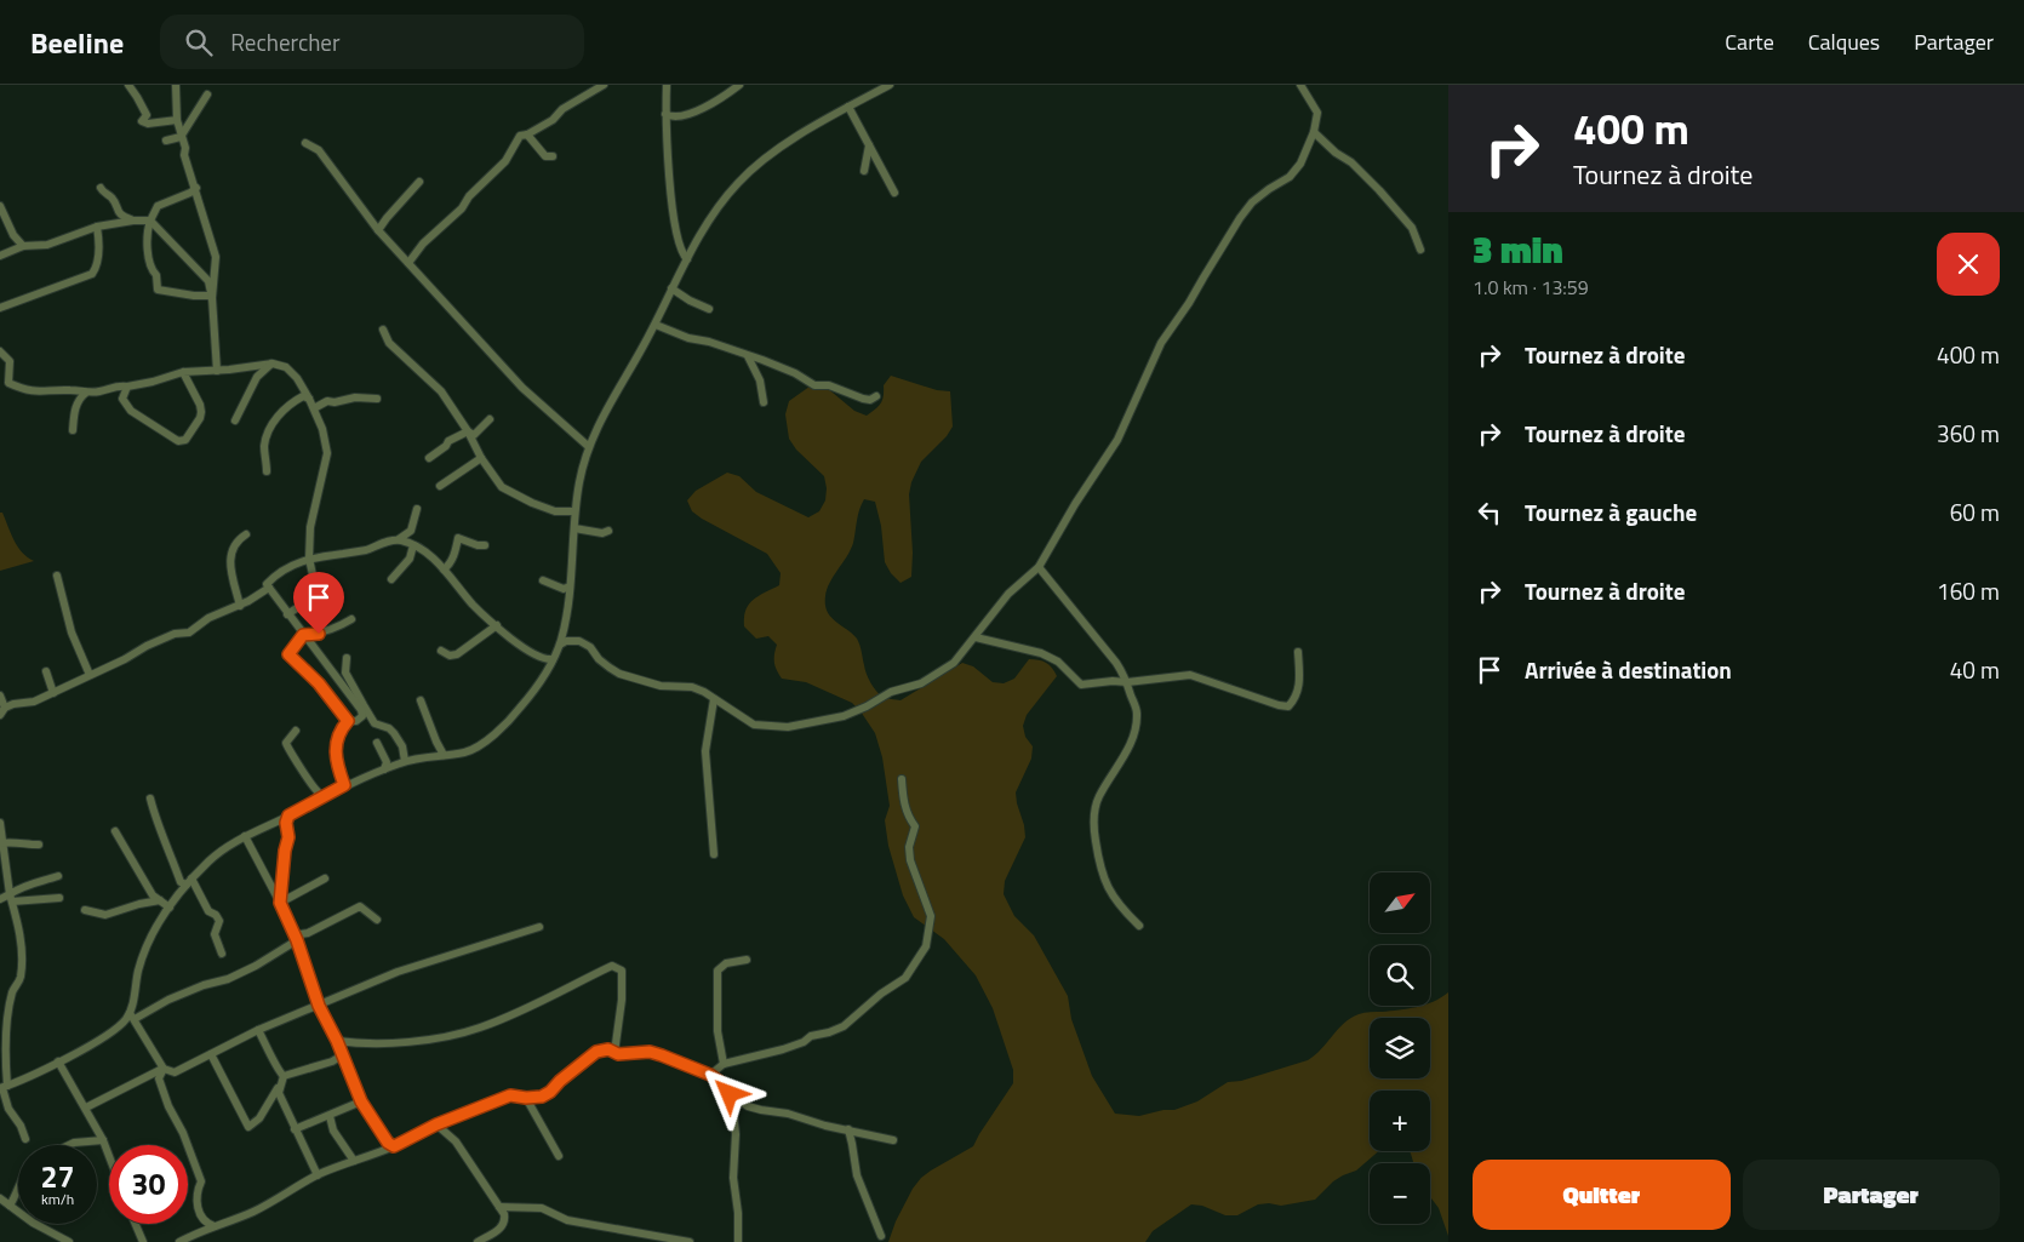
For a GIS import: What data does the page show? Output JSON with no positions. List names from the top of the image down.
{
  "north": "top right",
  "page": {
    "header": "Beeline",
    "search": "Rechercher",
    "nav": ["Carte", "Calques", "Partager"],
    "turn": ["400 m", "Tournez à droite"],
    "heading": ["3 min", "1.0 km · 13:59"],
    "list": [
      {
        "name": "Tournez à droite",
        "value": "400 m"
      },
      {
        "name": "Tournez à droite",
        "value": "360 m"
      },
      {
        "name": "Tournez à gauche",
        "value": "60 m"
      },
      {
        "name": "Tournez à droite",
        "value": "160 m"
      },
      {
        "name": "Arrivée à destination",
        "value": "40 m"
      }
    ],
    "map_buttons": ["+", "−"],
    "speed": "27 km/h",
    "limit": "30",
    "buttons": ["Quitter", "Partager"]
  }
}
